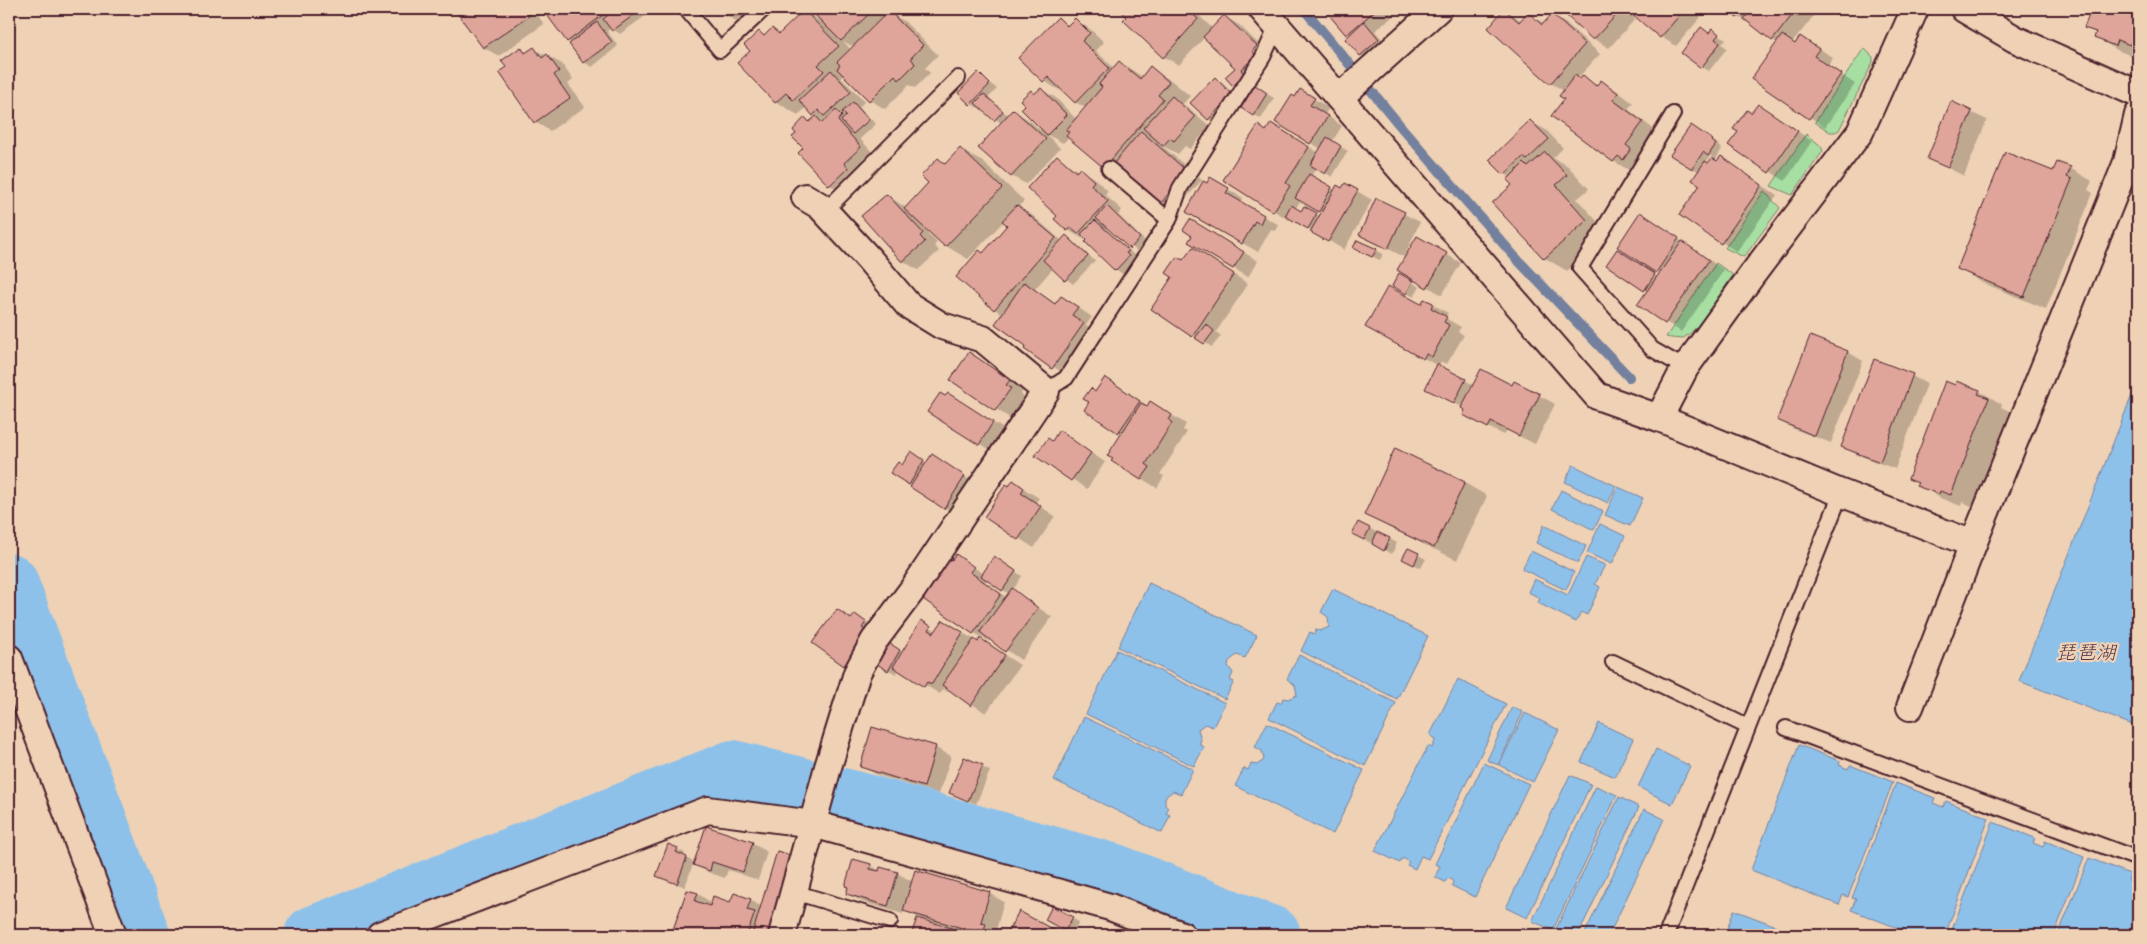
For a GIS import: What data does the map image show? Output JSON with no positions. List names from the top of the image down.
{
  "water": ["琵琶湖"]
}
